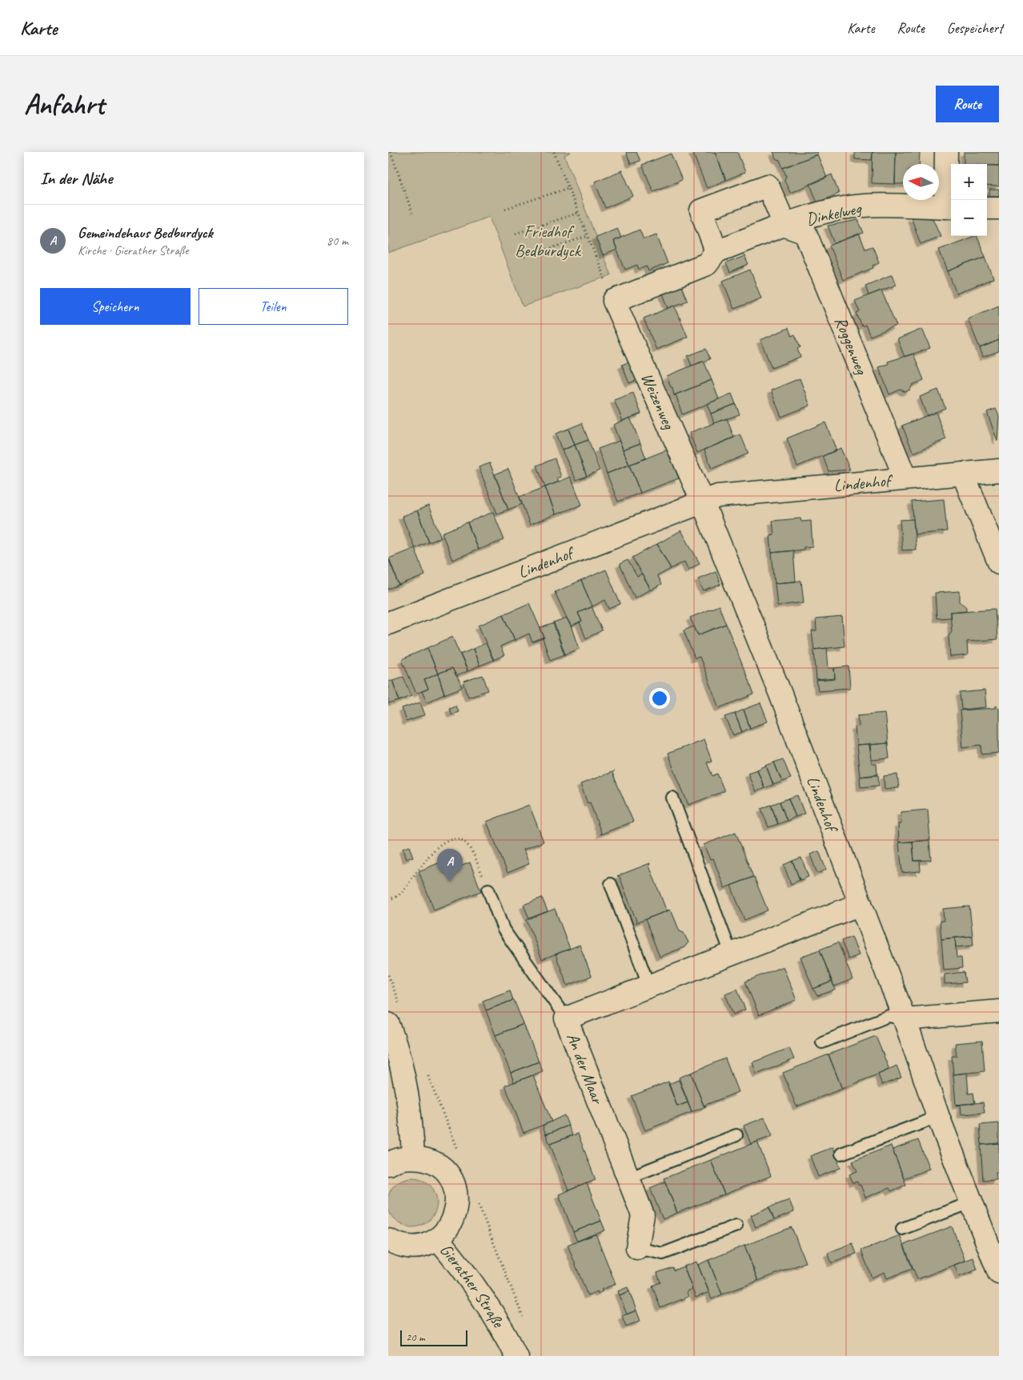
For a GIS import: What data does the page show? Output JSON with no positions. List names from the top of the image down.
{
  "streets": {
    "street": [
      "Dinkelweg",
      "Roggenweg",
      "Weizenweg",
      "Lindenhof",
      "An der Maar",
      "Gierather Straße"
    ]
  },
  "crossings": [
    ["Dinkelweg", "Roggenweg"],
    ["Dinkelweg", "Weizenweg"],
    ["Roggenweg", "Lindenhof"],
    ["Weizenweg", "Lindenhof"],
    ["Lindenhof", "An der Maar"]
  ],
  "parks": ["Friedhof Bedburdyck"],
  "scale_bar": "20 m",
  "north": "left",
  "page": {
    "header": "Karte",
    "nav": ["Karte", "Route", "Gespeichert"],
    "buttons": [
      "Route",
      ["Speichern", "Teilen"]
    ],
    "title": "Anfahrt",
    "heading": "In der Nähe",
    "map_buttons": ["+", "−"],
    "list": [
      {
        "mark": "A",
        "name": "Gemeindehaus Bedburdyck",
        "note": "Kirche · Gierather Straße",
        "value": "80 m"
      }
    ],
    "pins": "A",
    "scale": "20 m"
  }
}
